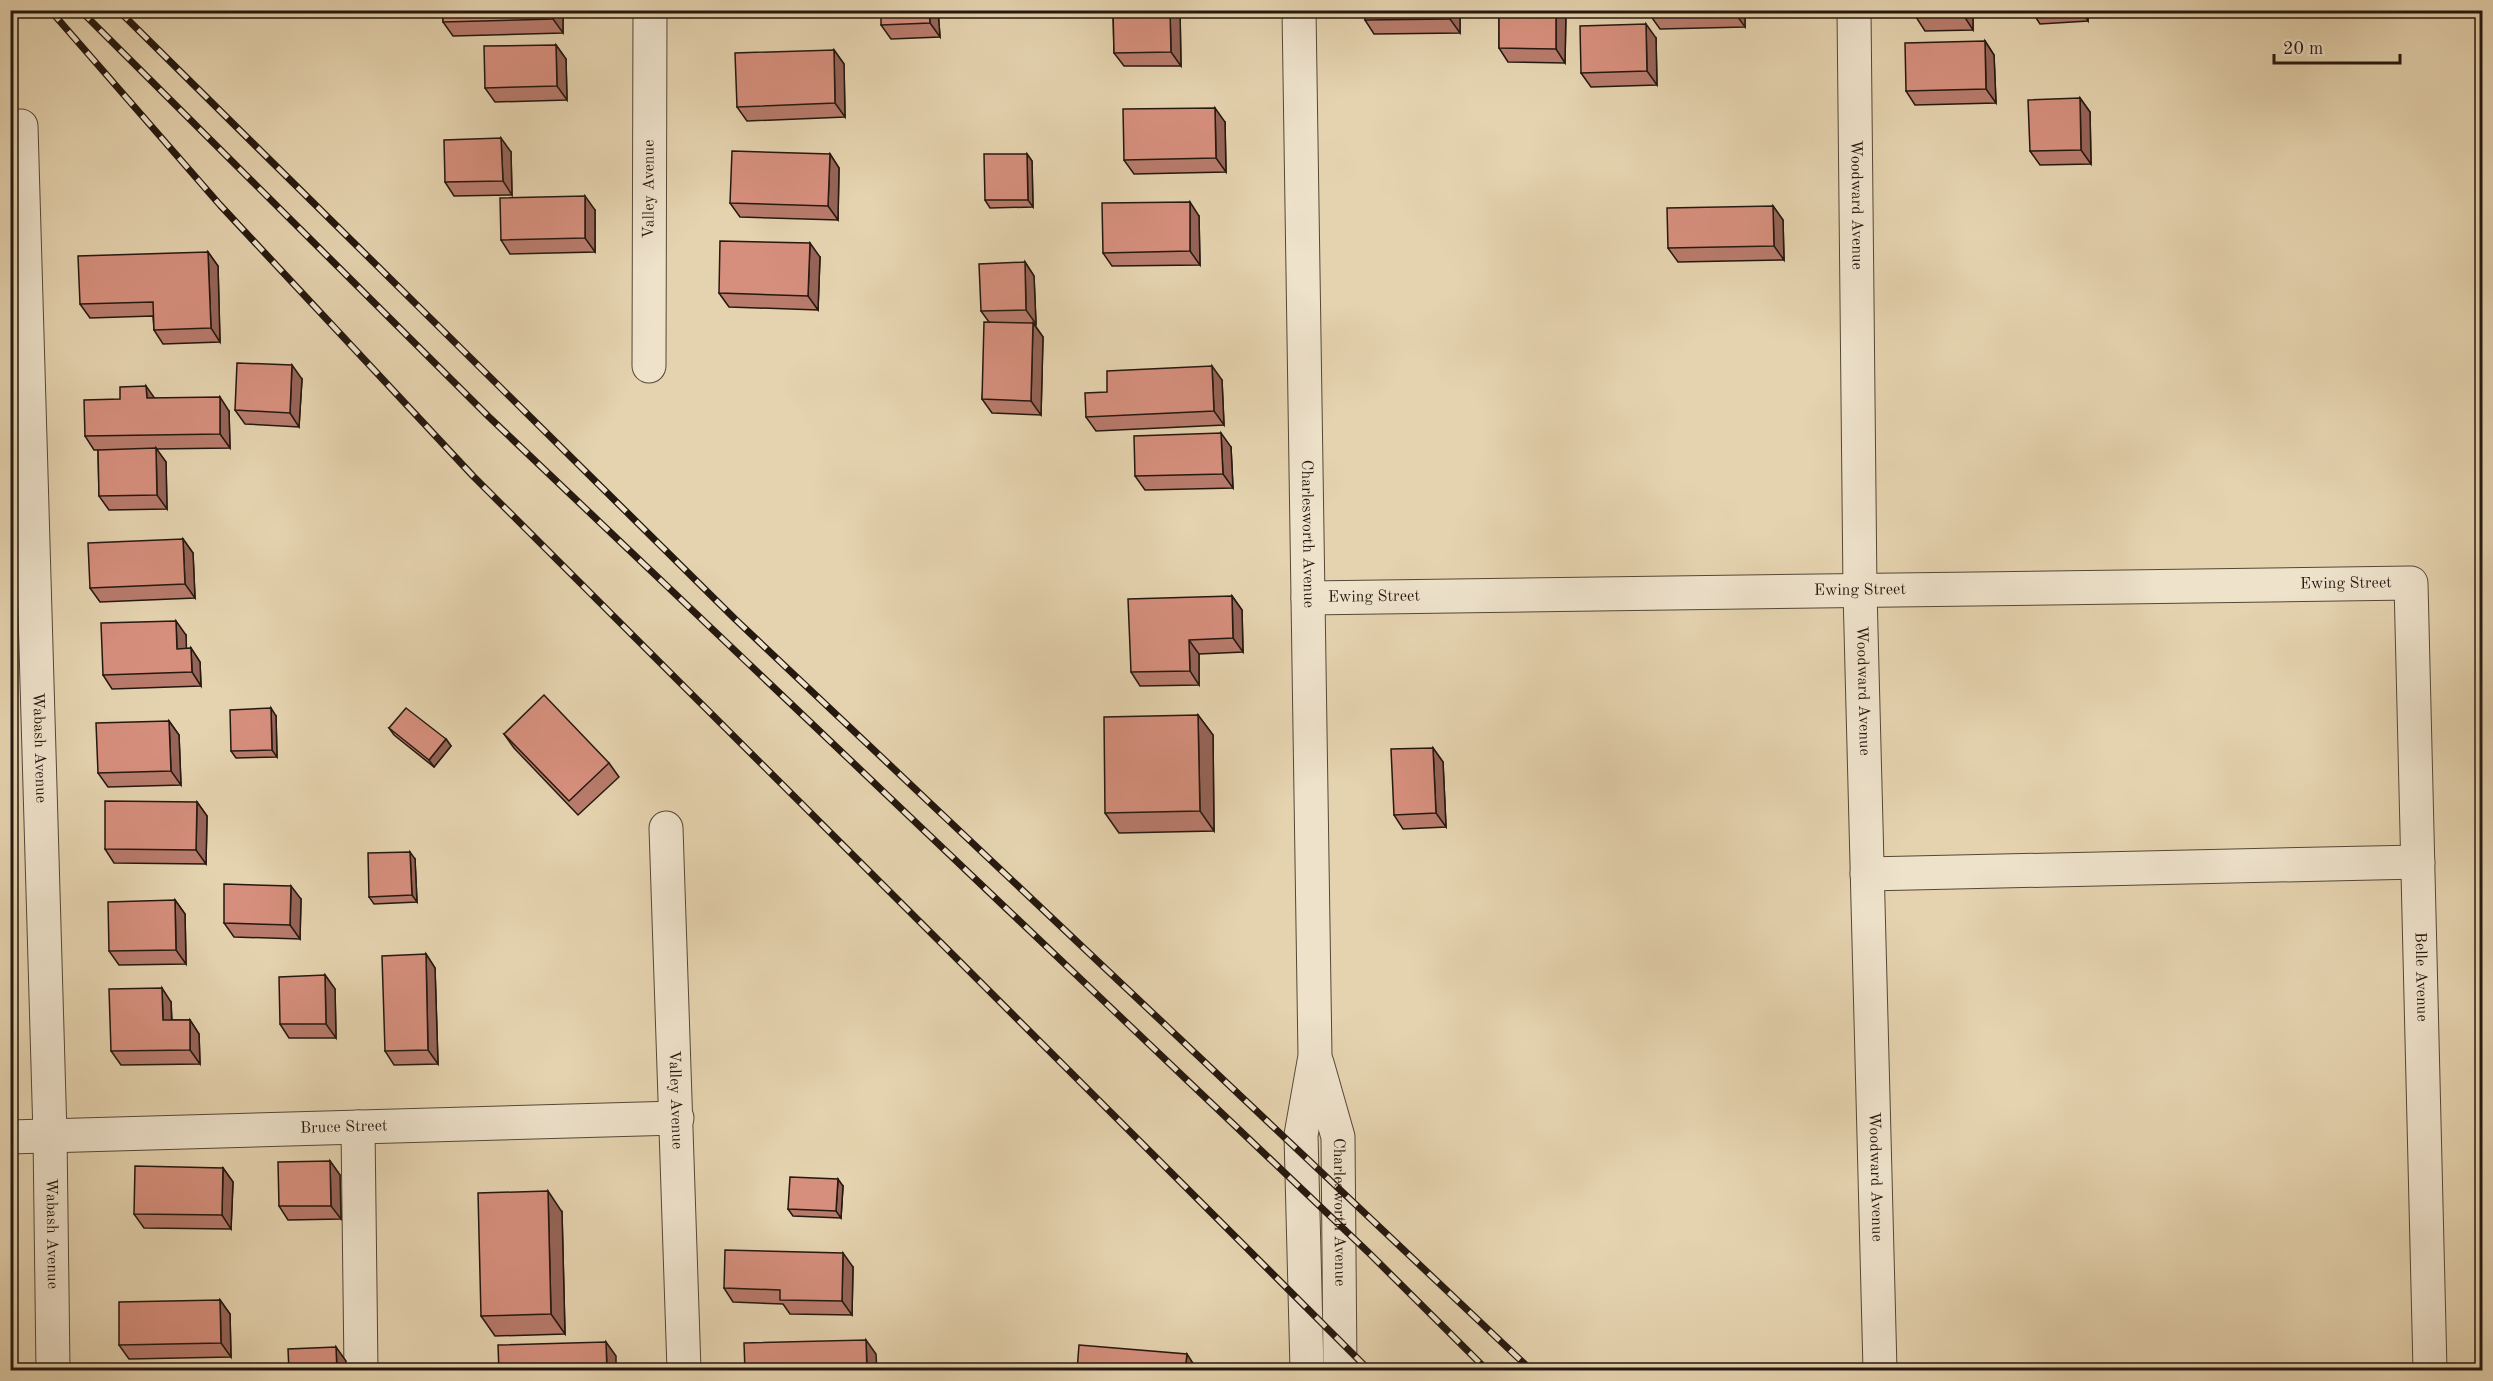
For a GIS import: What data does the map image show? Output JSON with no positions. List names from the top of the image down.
{
  "streets": {
    "street": [
      "Valley Avenue",
      "Woodward Avenue",
      "Charlesworth Avenue",
      "Ewing Street",
      "Wabash Avenue",
      "Belle Avenue",
      "Bruce Street"
    ]
  },
  "crossings": [
    ["Valley Avenue", "Bruce Street"],
    ["Woodward Avenue", "Ewing Street"],
    ["Charlesworth Avenue", "Ewing Street"],
    ["Ewing Street", "Belle Avenue"],
    ["Wabash Avenue", "Bruce Street"]
  ],
  "scale_bar": "20 m"
}
